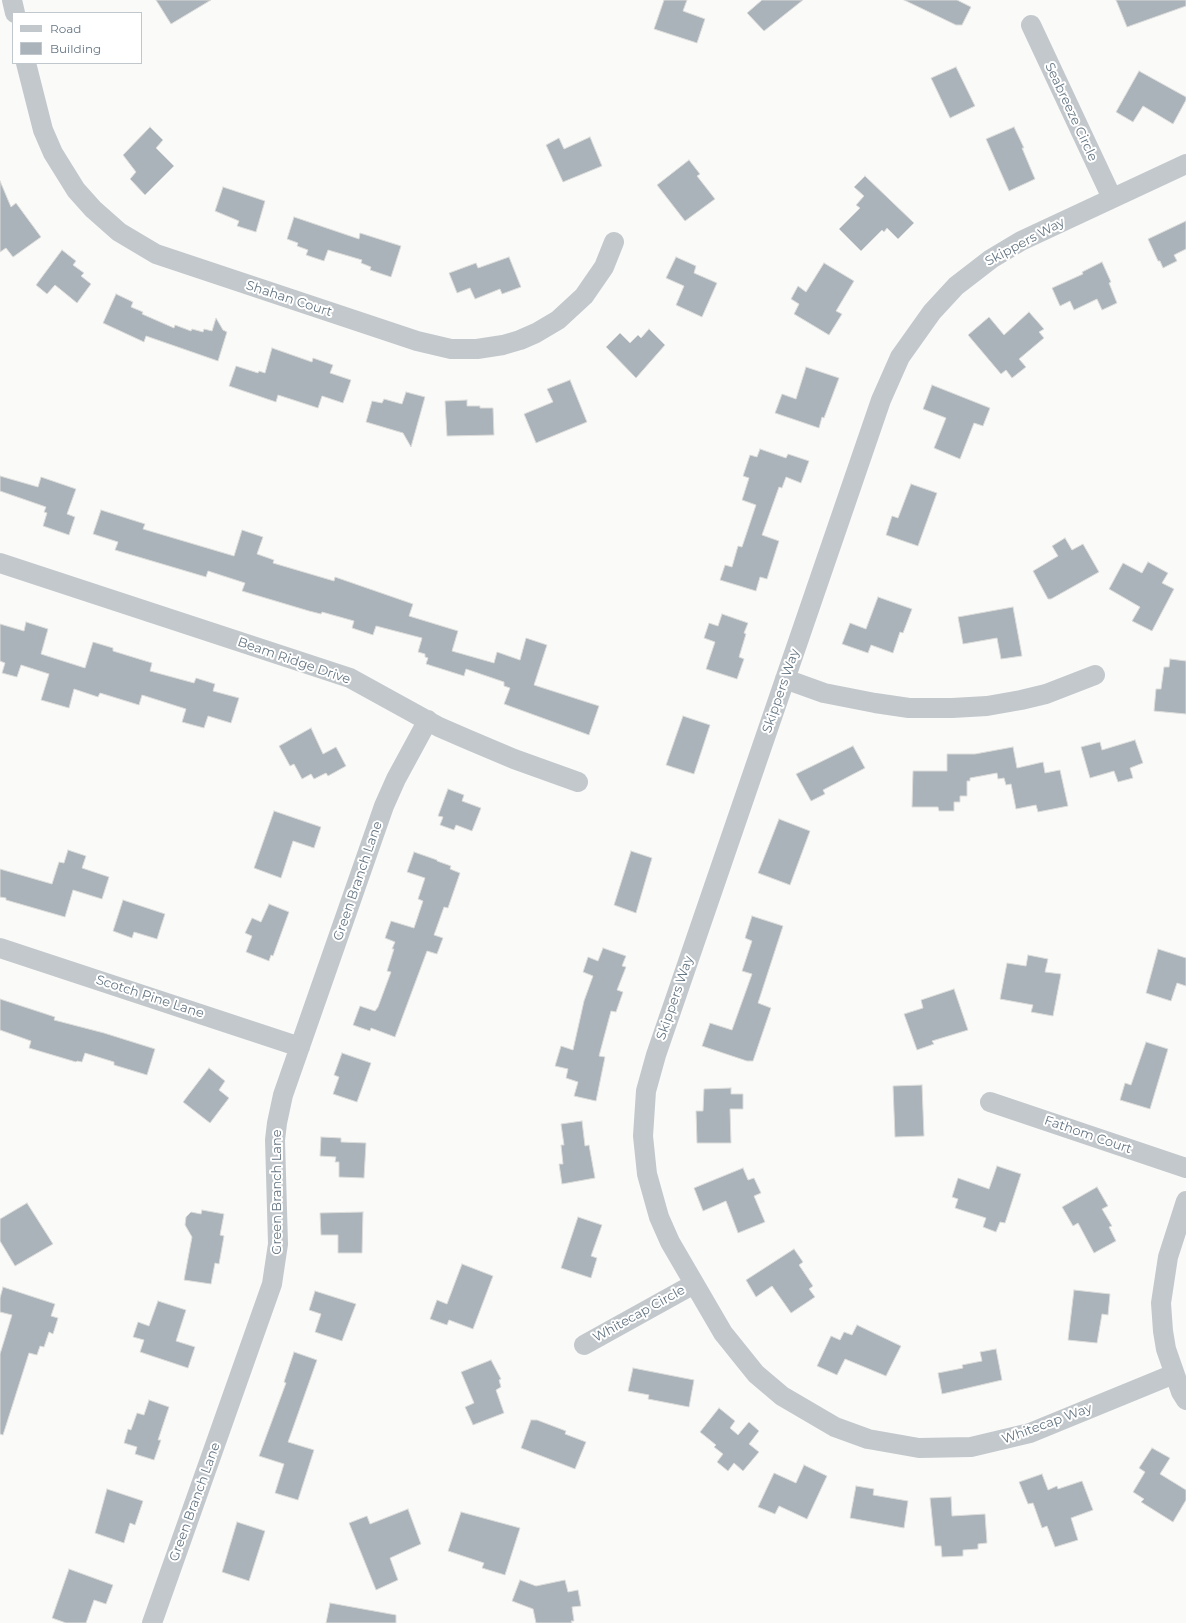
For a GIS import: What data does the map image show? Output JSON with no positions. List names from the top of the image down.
{
  "streets": {
    "street": [
      "Seabreeze Circle",
      "Skippers Way",
      "Shahan Court",
      "Beam Ridge Drive",
      "Green Branch Lane",
      "Scotch Pine Lane",
      "Fathom Court",
      "Whitecap Circle",
      "Whitecap Way"
    ]
  },
  "crossings": [
    ["Seabreeze Circle", "Skippers Way"],
    ["Skippers Way", "Whitecap Circle"],
    ["Skippers Way", "Whitecap Way"],
    ["Beam Ridge Drive", "Green Branch Lane"],
    ["Green Branch Lane", "Scotch Pine Lane"],
    ["Whitecap Circle", "Whitecap Way"]
  ],
  "legend": ["Road", "Building"]
}
